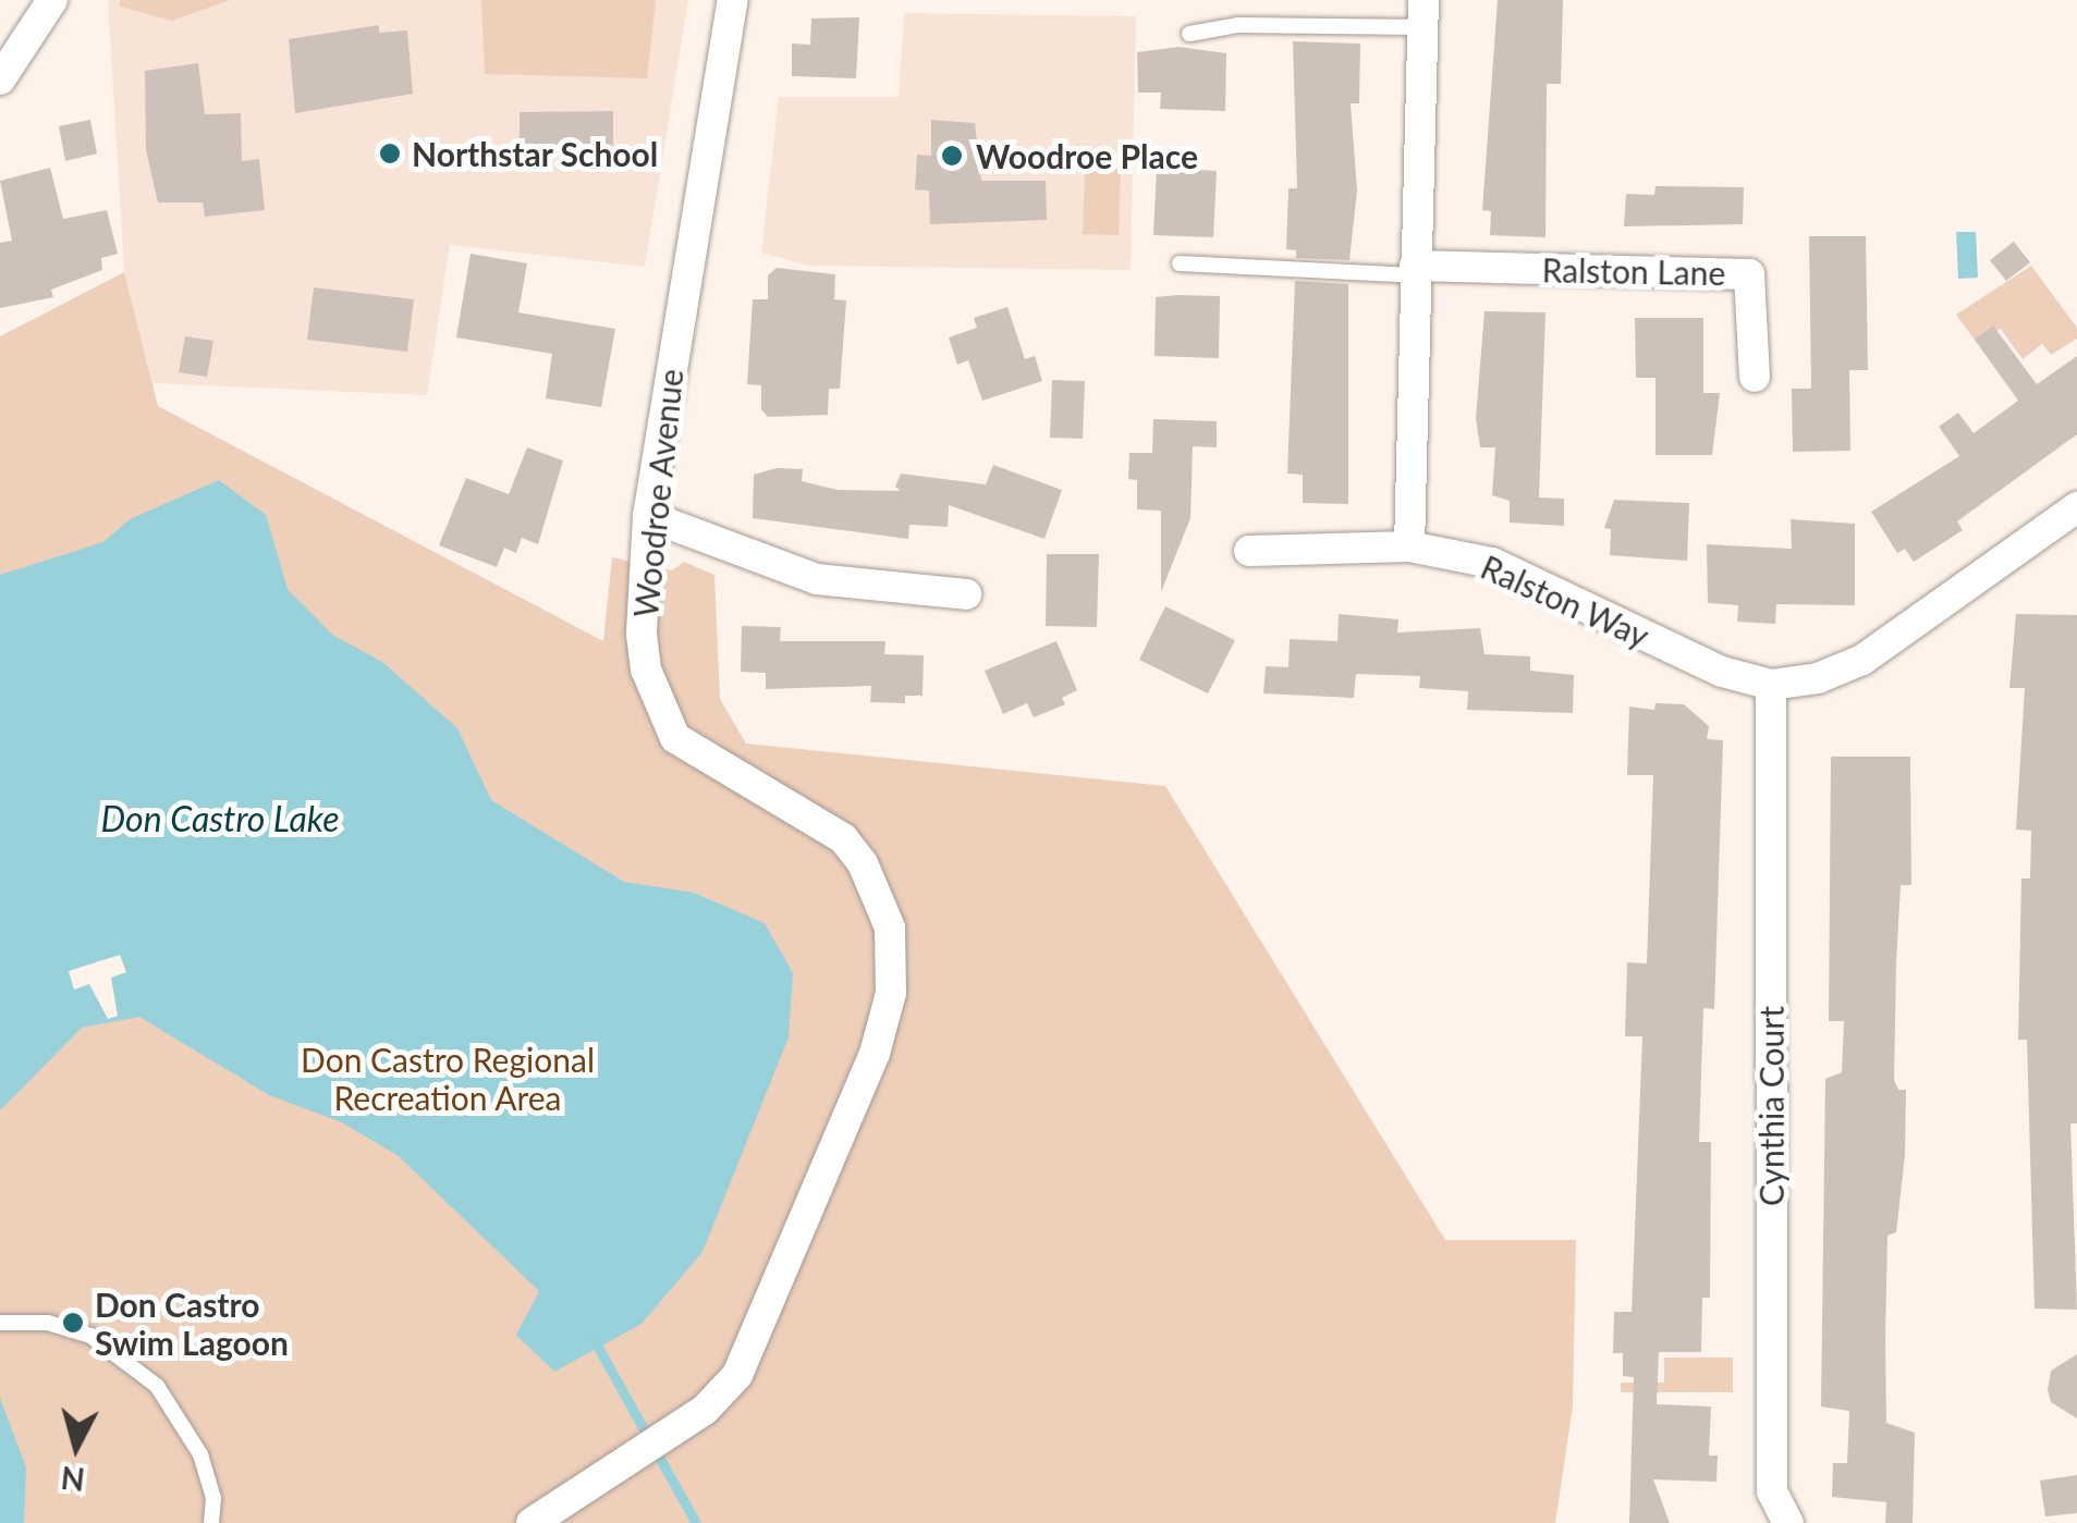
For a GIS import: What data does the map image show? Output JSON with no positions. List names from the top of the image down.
{
  "streets": {
    "street": [
      "Ralston Lane",
      "Woodroe Avenue",
      "Ralston Way",
      "Cynthia Court"
    ]
  },
  "crossings": [
    ["Ralston Way", "Cynthia Court"]
  ],
  "water": ["Don Castro Lake"],
  "parks": ["Don Castro Regional Recreation Area"],
  "places": ["Northstar School", "Woodroe Place", "Don Castro Swim Lagoon"],
  "north": "bottom"
}
